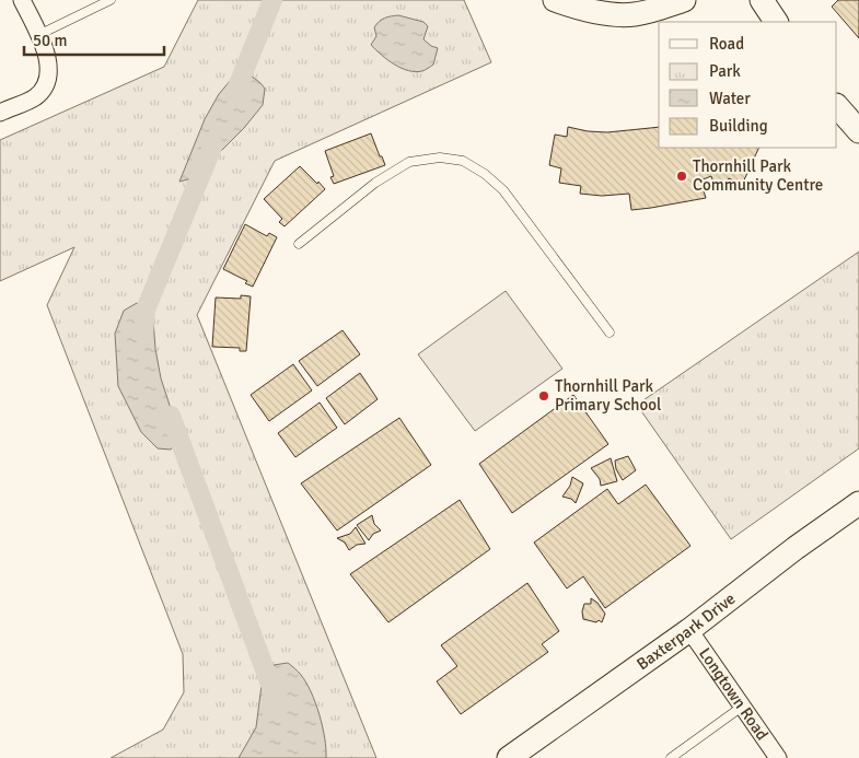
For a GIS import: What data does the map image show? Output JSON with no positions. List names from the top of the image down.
{
  "streets": {
    "street": ["Baxterpark Drive", "Longtown Road"]
  },
  "crossings": [
    ["Baxterpark Drive", "Longtown Road"]
  ],
  "places": ["Thornhill Park Community Centre", "Thornhill Park Primary School"],
  "legend": [
    "Road",
    "Park",
    "Water",
    "Building"
  ],
  "scale_bar": "50 m"
}
